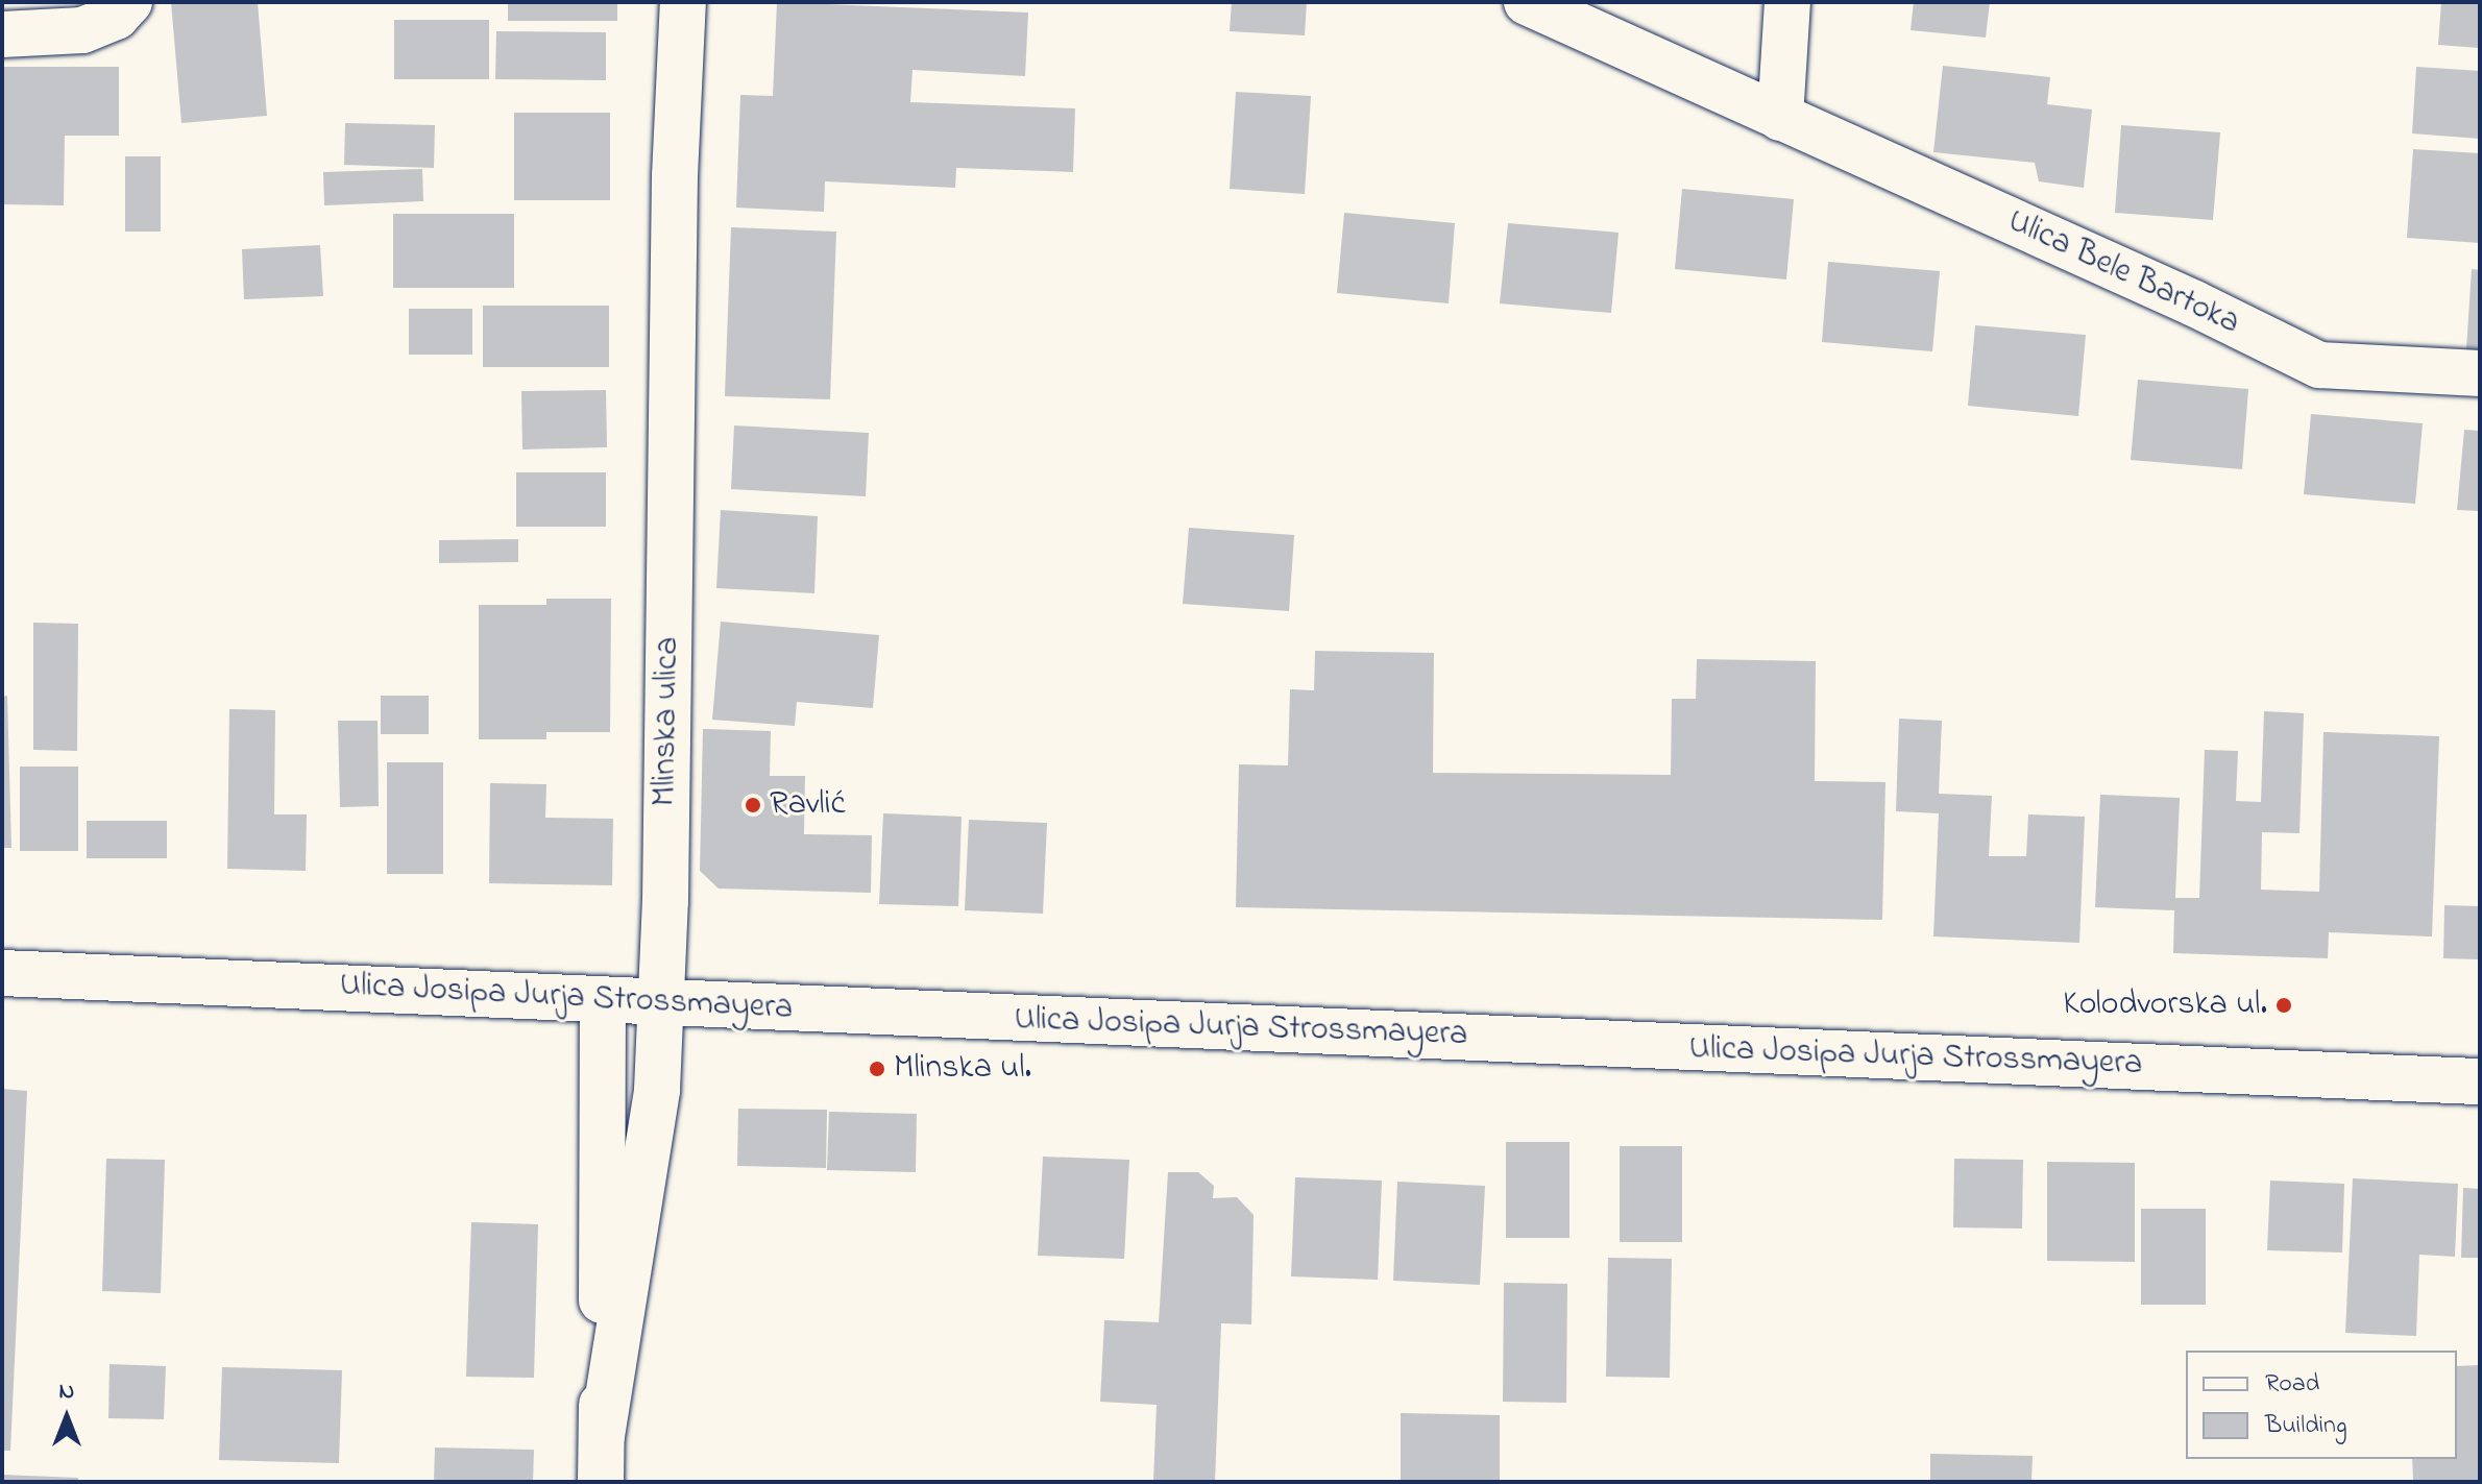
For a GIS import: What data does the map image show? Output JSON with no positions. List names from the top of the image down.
{
  "streets": {
    "street": ["Ulica Bele Bartoka", "Mlinska ulica", "Ulica Josipa Jurja Strossmayera"]
  },
  "crossings": [
    ["Mlinska ulica", "Ulica Josipa Jurja Strossmayera"]
  ],
  "places": ["Ravlić", "Kolodvorska ul.", "Mlinska ul."],
  "legend": ["Road", "Building"],
  "north": "top"
}
